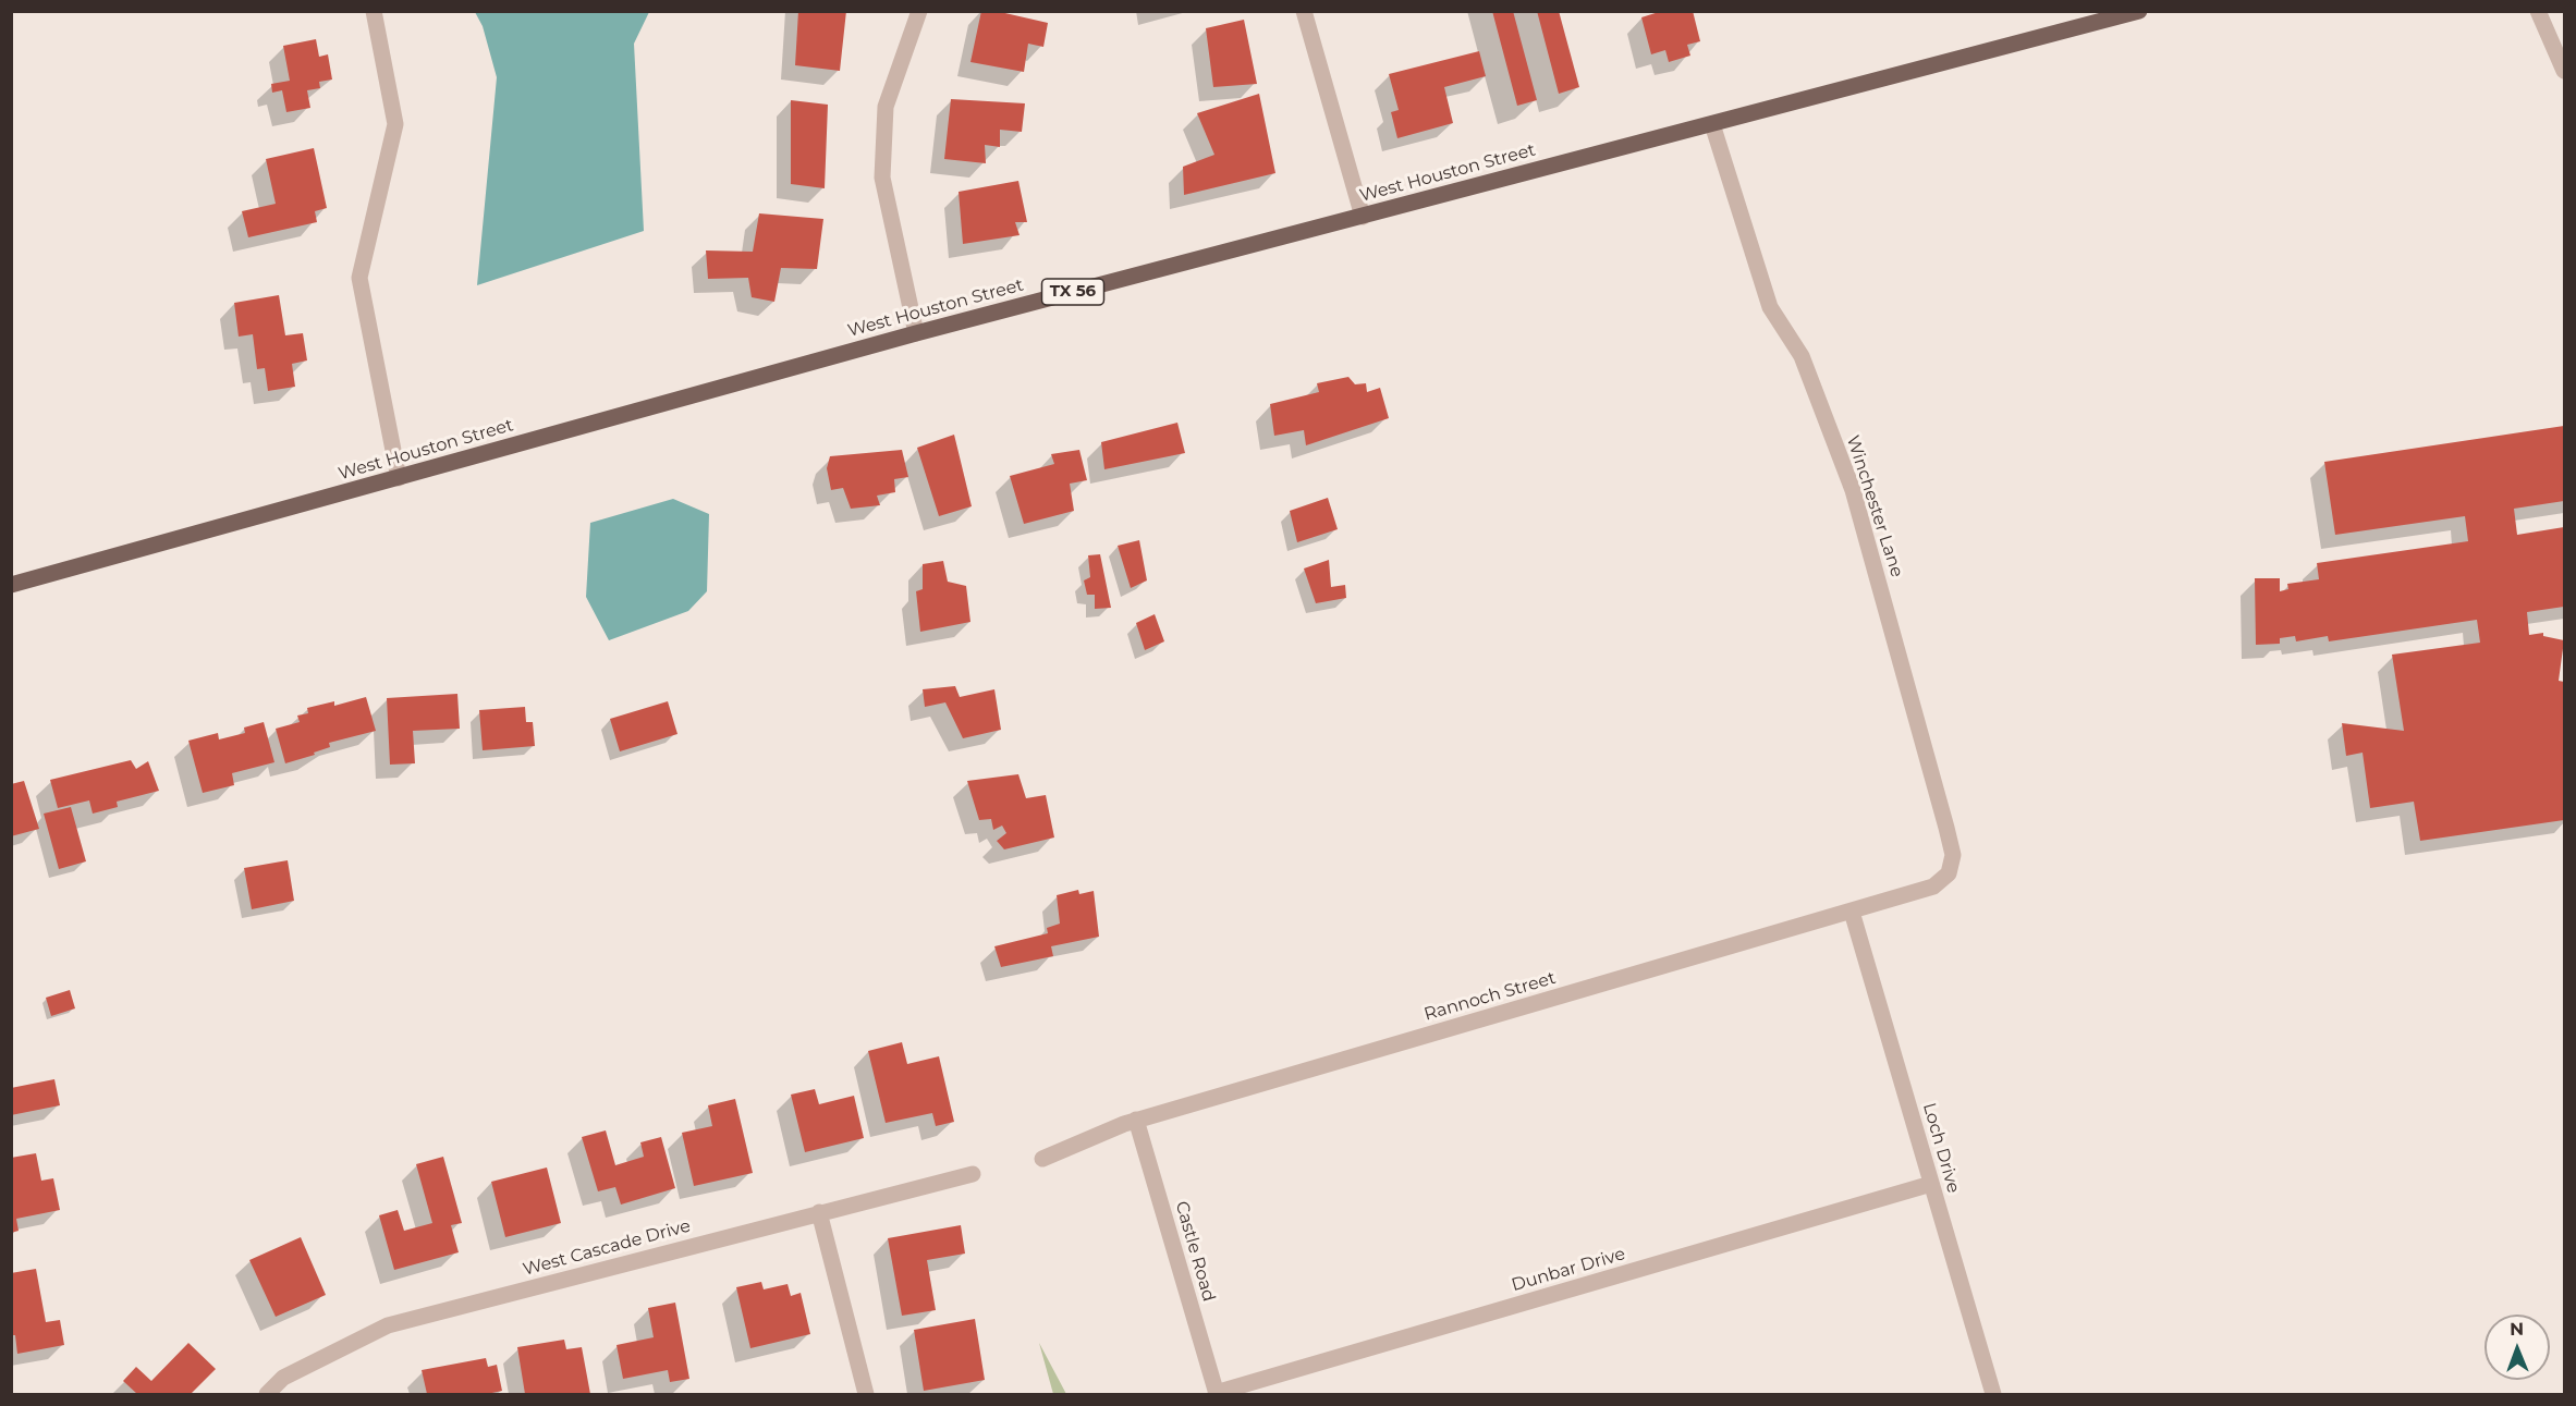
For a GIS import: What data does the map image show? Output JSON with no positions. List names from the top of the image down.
{
  "streets": {
    "main road": ["West Houston Street", "TX 56"],
    "street": [
      "Winchester Lane",
      "Rannoch Street",
      "Loch Drive",
      "West Cascade Drive",
      "Castle Road",
      "Dunbar Drive"
    ]
  },
  "crossings": [
    ["West Houston Street", "Winchester Lane"],
    ["Winchester Lane", "Rannoch Street"],
    ["Rannoch Street", "Loch Drive"],
    ["Rannoch Street", "Castle Road"],
    ["Loch Drive", "Dunbar Drive"],
    ["Castle Road", "Dunbar Drive"]
  ],
  "north": "top"
}
